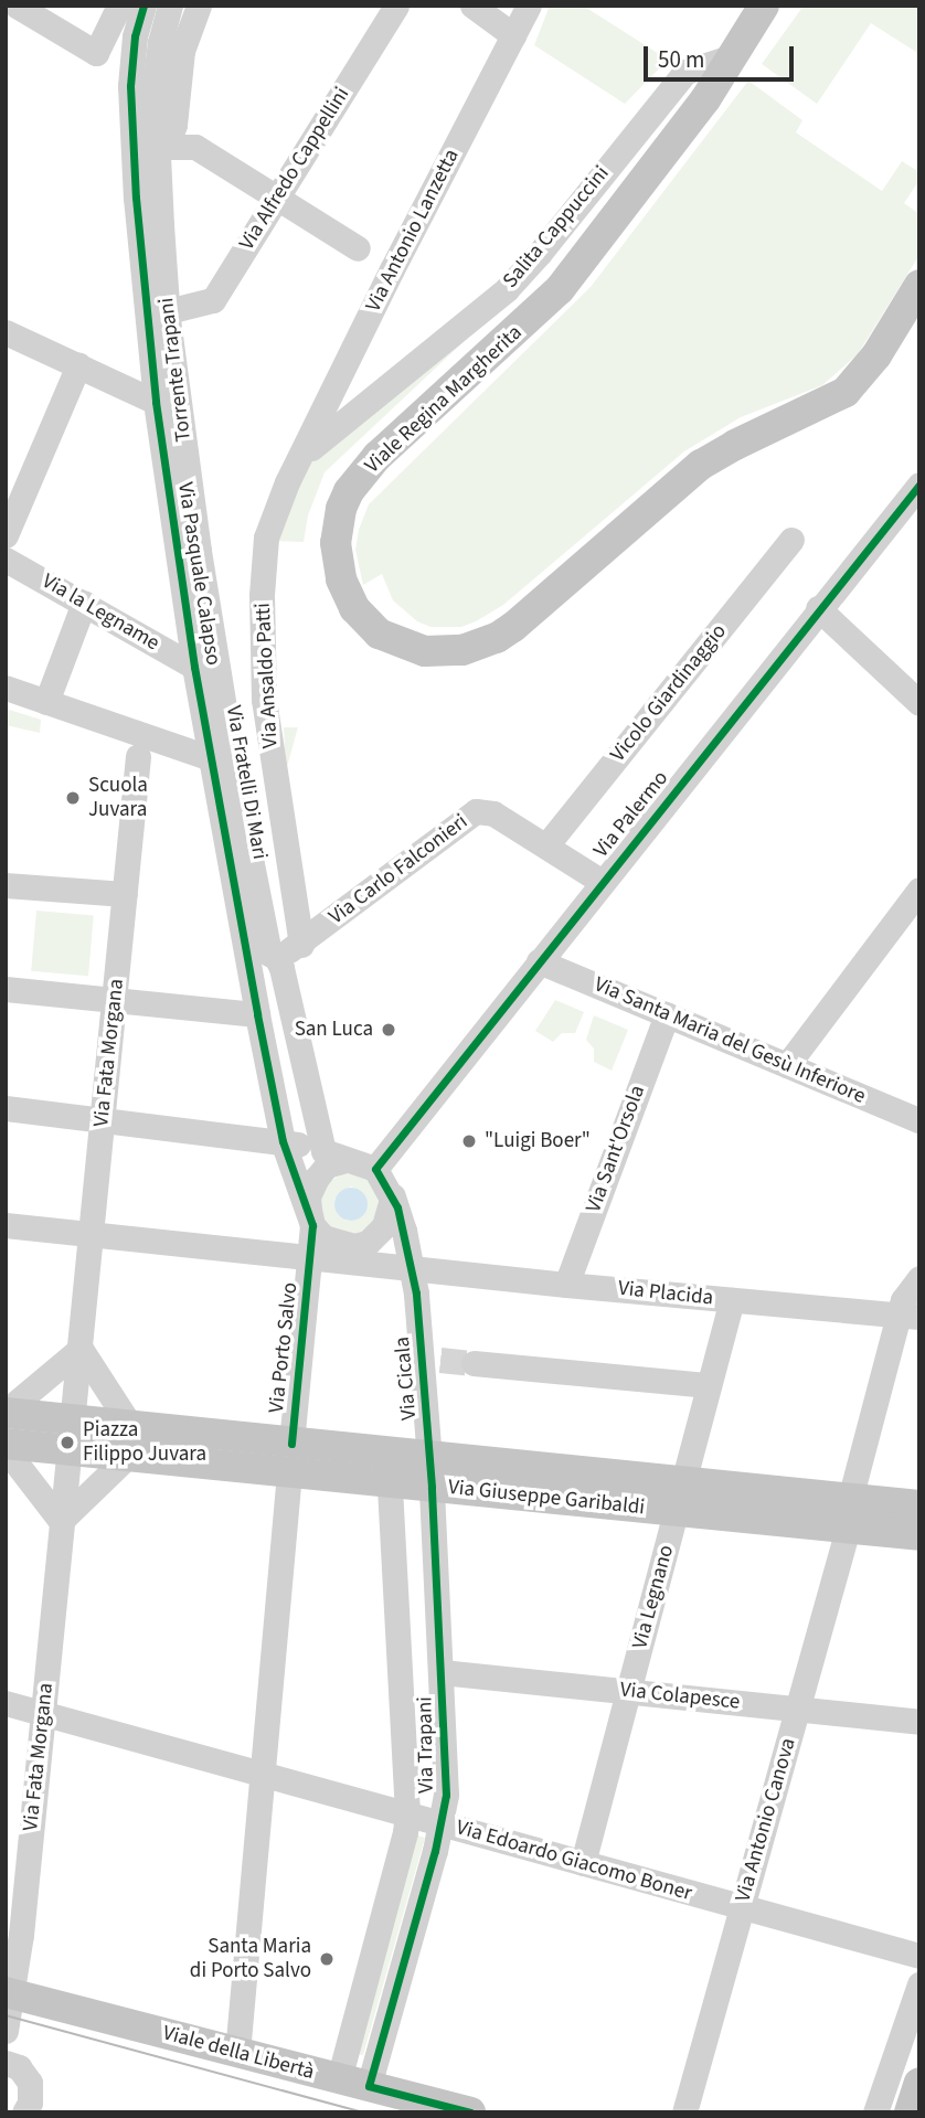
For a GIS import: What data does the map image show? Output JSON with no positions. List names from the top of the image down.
{
  "streets": {
    "main road": ["Viale Regina Margherita", "Via Giuseppe Garibaldi", "Viale della Libertà"],
    "street": [
      "Via Alfredo Cappellini",
      "Salita Cappuccini",
      "Via Antonio Lanzetta",
      "Torrente Trapani",
      "Via Pasquale Calapso",
      "Via la Legname",
      "Via Ansaldo Patti",
      "Vicolo Giardinaggio",
      "Via Fratelli Di Mari",
      "Via Palermo",
      "Via Carlo Falconieri",
      "Via Santa Maria del Gesù Inferiore",
      "Via Fata Morgana",
      "Via Sant'Orsola",
      "Via Placida",
      "Via Porto Salvo",
      "Via Cicala",
      "Via Legnano",
      "Via Colapesce",
      "Via Trapani",
      "Via Antonio Canova",
      "Via Edoardo Giacomo Boner"
    ]
  },
  "crossings": [
    ["Via Alfredo Cappellini", "Via Fratelli Di Mari"],
    ["Salita Cappuccini", "Via Antonio Lanzetta"],
    ["Salita Cappuccini", "Viale Regina Margherita"],
    ["Salita Cappuccini", "Via Ansaldo Patti"],
    ["Via Antonio Lanzetta", "Via Ansaldo Patti"],
    ["Torrente Trapani", "Via Fratelli Di Mari"],
    ["Torrente Trapani", "Via Carlo Falconieri"],
    ["Via Pasquale Calapso", "Via la Legname"],
    ["Via Pasquale Calapso", "Via Fratelli Di Mari"],
    ["Via Pasquale Calapso", "Via Palermo"],
    ["Via Pasquale Calapso", "Via Porto Salvo"],
    ["Via Pasquale Calapso", "Via Cicala"],
    ["Via Ansaldo Patti", "Via Carlo Falconieri"],
    ["Vicolo Giardinaggio", "Via Carlo Falconieri"],
    ["Via Fratelli Di Mari", "Via Palermo"],
    ["Via Fratelli Di Mari", "Via Carlo Falconieri"],
    ["Via Fratelli Di Mari", "Via Porto Salvo"],
    ["Via Fratelli Di Mari", "Via Cicala"],
    ["Via Palermo", "Via Carlo Falconieri"],
    ["Via Palermo", "Via Santa Maria del Gesù Inferiore"],
    ["Via Palermo", "Via Porto Salvo"],
    ["Via Palermo", "Via Cicala"],
    ["Via Santa Maria del Gesù Inferiore", "Via Sant'Orsola"],
    ["Via Fata Morgana", "Via Edoardo Giacomo Boner"],
    ["Via Fata Morgana", "Viale della Libertà"],
    ["Via Sant'Orsola", "Via Placida"],
    ["Via Placida", "Via Porto Salvo"],
    ["Via Placida", "Via Cicala"],
    ["Via Placida", "Via Legnano"],
    ["Via Placida", "Via Antonio Canova"],
    ["Via Porto Salvo", "Via Cicala"],
    ["Via Porto Salvo", "Via Giuseppe Garibaldi"],
    ["Via Porto Salvo", "Via Edoardo Giacomo Boner"],
    ["Via Porto Salvo", "Viale della Libertà"],
    ["Via Cicala", "Via Giuseppe Garibaldi"],
    ["Via Cicala", "Via Trapani"],
    ["Via Giuseppe Garibaldi", "Via Legnano"],
    ["Via Giuseppe Garibaldi", "Via Trapani"],
    ["Via Giuseppe Garibaldi", "Via Antonio Canova"],
    ["Via Legnano", "Via Colapesce"],
    ["Via Legnano", "Via Edoardo Giacomo Boner"],
    ["Via Colapesce", "Via Trapani"],
    ["Via Colapesce", "Via Antonio Canova"],
    ["Via Trapani", "Via Edoardo Giacomo Boner"],
    ["Via Trapani", "Viale della Libertà"],
    ["Via Antonio Canova", "Via Edoardo Giacomo Boner"]
  ],
  "places": [
    "Scuola Juvara",
    "San Luca",
    "\"Luigi Boer\"",
    "Piazza Filippo Juvara",
    "Santa Maria di Porto Salvo"
  ],
  "scale_bar": "50 m"
}
